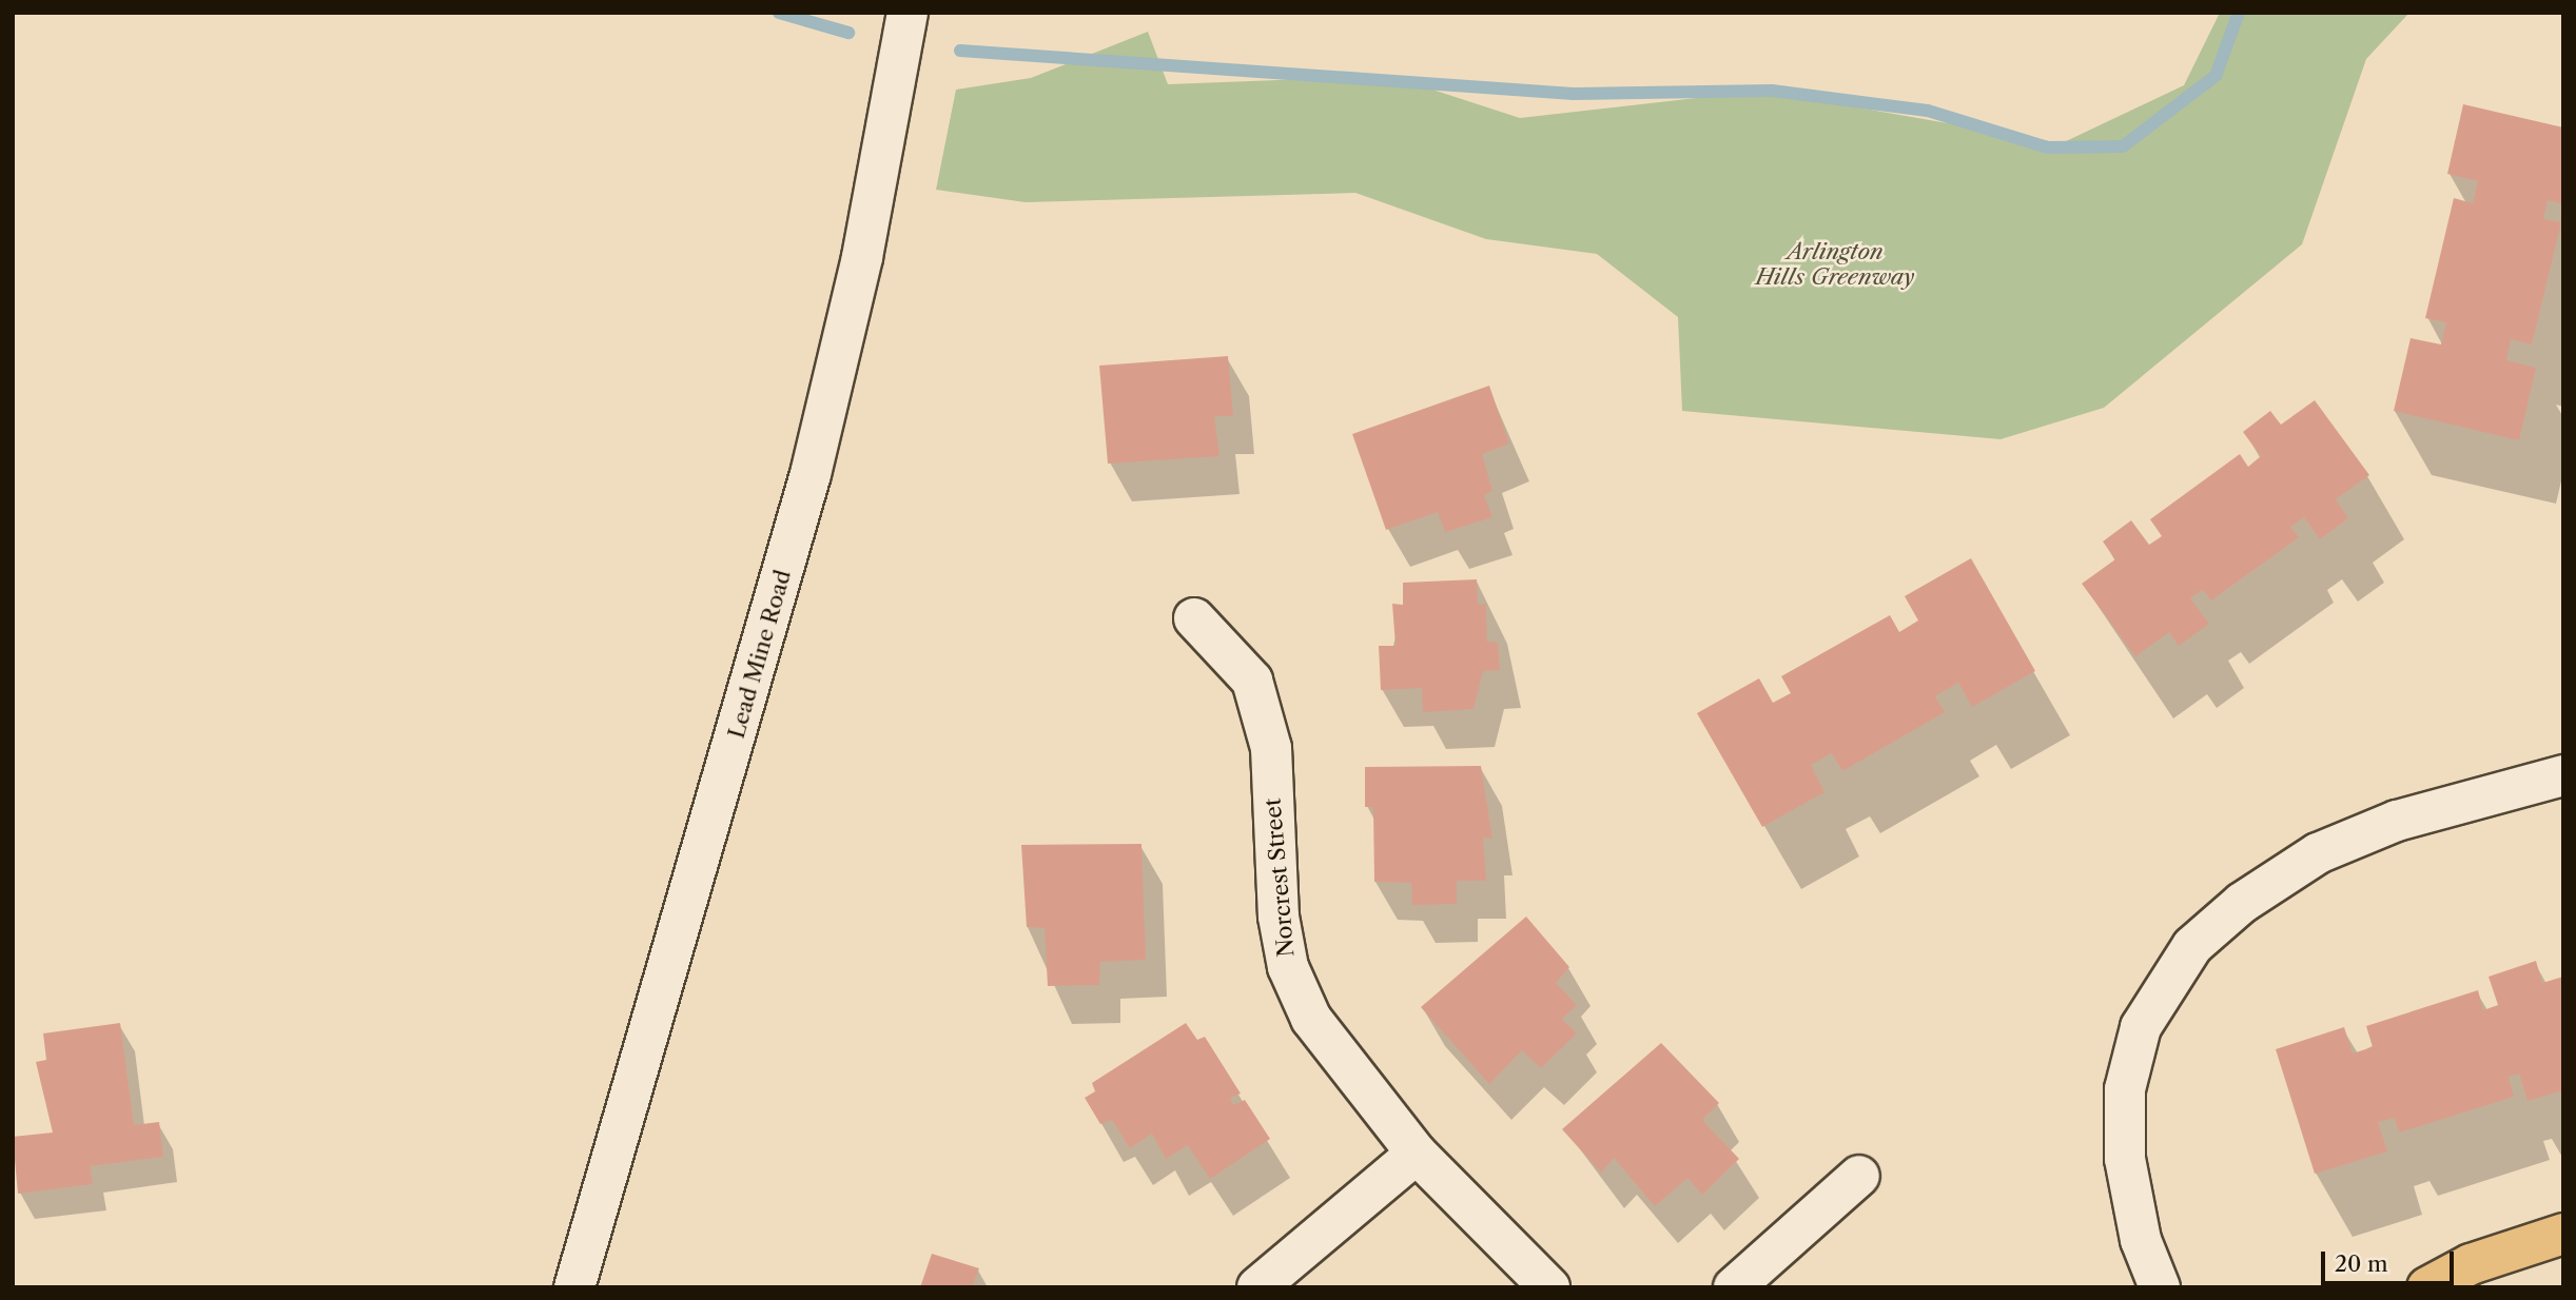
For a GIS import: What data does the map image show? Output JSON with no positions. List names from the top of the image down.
{
  "streets": {
    "street": ["Lead Mine Road", "Norcrest Street"]
  },
  "parks": ["Arlington Hills Greenway"],
  "scale_bar": "20 m"
}
